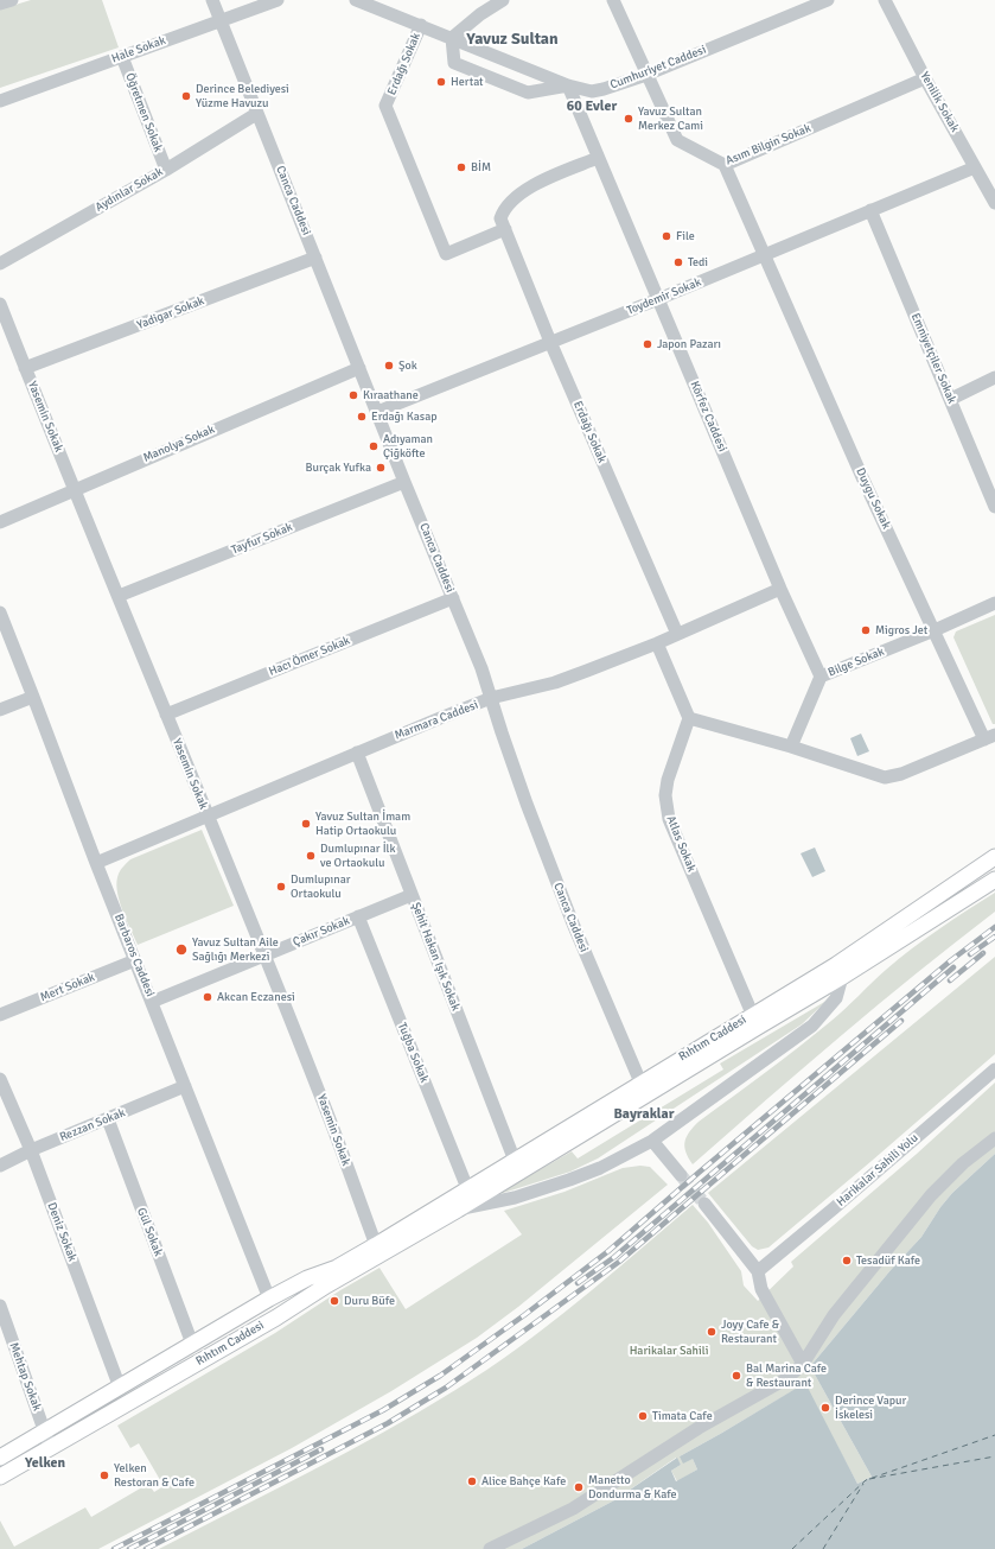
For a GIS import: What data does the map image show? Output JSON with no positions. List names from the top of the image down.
{
  "streets": {
    "main road": ["Rıhtım Caddesi"],
    "street": [
      "Hale Sokak",
      "Erdağı Sokak",
      "Cumhuriyet Caddesi",
      "Yenilik Sokak",
      "Öğretmen Sokak",
      "Asım Bilgin Sokak",
      "Aydınlar Sokak",
      "Canca Caddesi",
      "Toydemir Sokak",
      "Yadigar Sokak",
      "Emniyetçiler Sokak",
      "Yasemin Sokak",
      "Körfez Caddesi",
      "Manolya Sokak",
      "Duygu Sokak",
      "Tayfur Sokak",
      "Hacı Ömer Sokak",
      "Bilge Sokak",
      "Marmara Caddesi",
      "Atlas Sokak",
      "Çakır Sokak",
      "Barbaros Caddesi",
      "Şehit Hakan Işık Sokak",
      "Mert Sokak",
      "Tuğba Sokak",
      "Rezzan Sokak",
      "Harikalar Sahili Yolu",
      "Deniz Sokak",
      "Gül Sokak",
      "Mehtap Sokak"
    ]
  },
  "crossings": [
    ["Hale Sokak", "Öğretmen Sokak"],
    ["Hale Sokak", "Canca Caddesi"],
    ["Erdağı Sokak", "Cumhuriyet Caddesi"],
    ["Erdağı Sokak", "Toydemir Sokak"],
    ["Erdağı Sokak", "Körfez Caddesi"],
    ["Erdağı Sokak", "Marmara Caddesi"],
    ["Cumhuriyet Caddesi", "Asım Bilgin Sokak"],
    ["Cumhuriyet Caddesi", "Körfez Caddesi"],
    ["Yenilik Sokak", "Asım Bilgin Sokak"],
    ["Yenilik Sokak", "Toydemir Sokak"],
    ["Öğretmen Sokak", "Aydınlar Sokak"],
    ["Asım Bilgin Sokak", "Duygu Sokak"],
    ["Aydınlar Sokak", "Canca Caddesi"],
    ["Canca Caddesi", "Toydemir Sokak"],
    ["Canca Caddesi", "Yadigar Sokak"],
    ["Canca Caddesi", "Manolya Sokak"],
    ["Canca Caddesi", "Tayfur Sokak"],
    ["Canca Caddesi", "Hacı Ömer Sokak"],
    ["Canca Caddesi", "Marmara Caddesi"],
    ["Canca Caddesi", "Rıhtım Caddesi"],
    ["Toydemir Sokak", "Emniyetçiler Sokak"],
    ["Toydemir Sokak", "Körfez Caddesi"],
    ["Toydemir Sokak", "Duygu Sokak"],
    ["Yadigar Sokak", "Yasemin Sokak"],
    ["Yasemin Sokak", "Manolya Sokak"],
    ["Yasemin Sokak", "Tayfur Sokak"],
    ["Yasemin Sokak", "Hacı Ömer Sokak"],
    ["Yasemin Sokak", "Marmara Caddesi"],
    ["Yasemin Sokak", "Çakır Sokak"],
    ["Yasemin Sokak", "Rıhtım Caddesi"],
    ["Körfez Caddesi", "Bilge Sokak"],
    ["Körfez Caddesi", "Marmara Caddesi"],
    ["Duygu Sokak", "Bilge Sokak"],
    ["Duygu Sokak", "Atlas Sokak"],
    ["Marmara Caddesi", "Barbaros Caddesi"],
    ["Marmara Caddesi", "Şehit Hakan Işık Sokak"],
    ["Atlas Sokak", "Rıhtım Caddesi"],
    ["Çakır Sokak", "Barbaros Caddesi"],
    ["Çakır Sokak", "Şehit Hakan Işık Sokak"],
    ["Çakır Sokak", "Tuğba Sokak"],
    ["Barbaros Caddesi", "Mert Sokak"],
    ["Barbaros Caddesi", "Rıhtım Caddesi"],
    ["Barbaros Caddesi", "Rezzan Sokak"],
    ["Şehit Hakan Işık Sokak", "Rıhtım Caddesi"],
    ["Rıhtım Caddesi", "Tuğba Sokak"],
    ["Rıhtım Caddesi", "Deniz Sokak"],
    ["Rıhtım Caddesi", "Gül Sokak"],
    ["Rıhtım Caddesi", "Mehtap Sokak"],
    ["Rezzan Sokak", "Deniz Sokak"],
    ["Rezzan Sokak", "Gül Sokak"]
  ],
  "districts": [
    "Yavuz Sultan",
    "60 Evler",
    "Bayraklar",
    "Yelken"
  ],
  "parks": ["Harikalar Sahili"],
  "places": [
    "Hertat",
    "Derince Belediyesi Yüzme Havuzu",
    "Yavuz Sultan Merkez Cami",
    "BİM",
    "File",
    "Tedi",
    "Japon Pazarı",
    "Şok",
    "Kıraathane",
    "Erdağı Kasap",
    "Adıyaman Çiğköfte",
    "Burçak Yufka",
    "Migros Jet",
    "Yavuz Sultan İmam Hatip Ortaokulu",
    "Dumlupınar İlk ve Ortaokulu",
    "Dumlupınar Ortaokulu",
    "Yavuz Sultan Aile Sağlığı Merkezi",
    "Akcan Eczanesi",
    "Tesadüf Kafe",
    "Duru Büfe",
    "Joyy Cafe & Restaurant",
    "Bal Marina Cafe & Restaurant",
    "Derince Vapur İskelesi",
    "Timata Cafe",
    "Yelken Restoran & Cafe",
    "Alice Bahçe Kafe",
    "Manetto Dondurma & Kafe"
  ]
}
